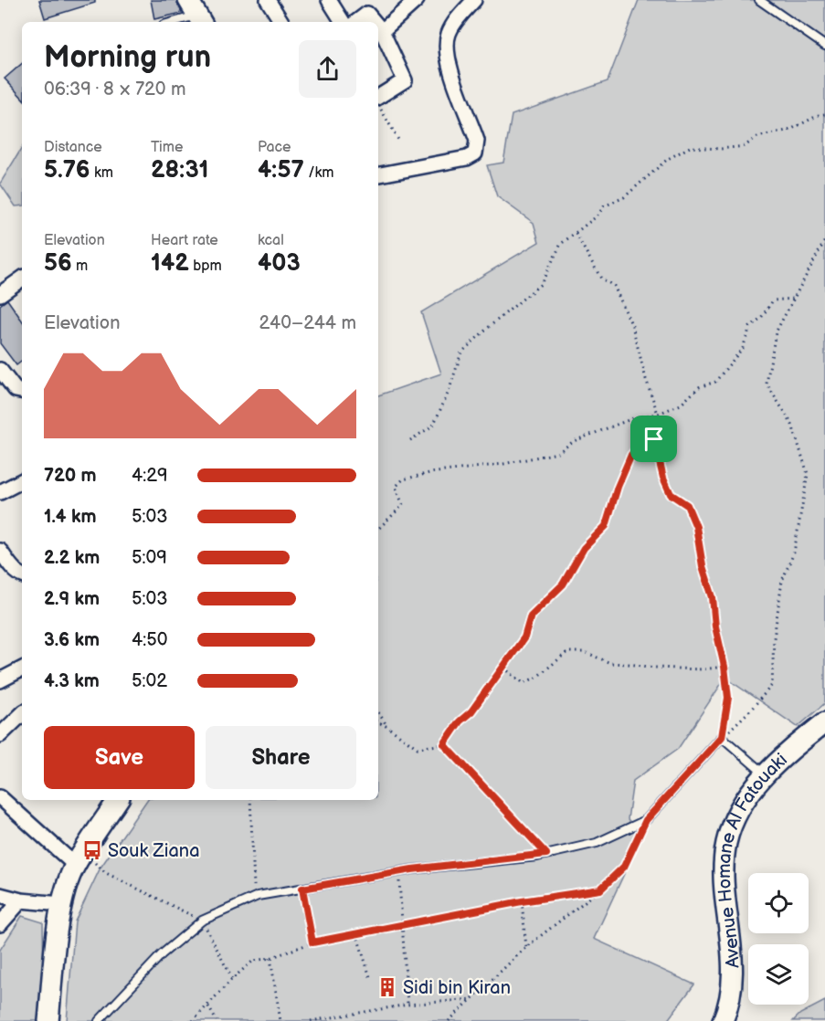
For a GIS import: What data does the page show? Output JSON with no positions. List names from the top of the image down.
{
  "streets": {
    "street": ["Avenue Homane Al Fatouaki"]
  },
  "places": {
    "bus stop": ["Souk Ziana"],
    "building": ["Sidi bin Kiran"]
  },
  "page": {
    "heading": ["Morning run", "06:39 · 8 × 720 m"],
    "stats": [
      ["Distance", "5.76 km"],
      ["Time", "28:31"],
      ["Pace", "4:57 /km"],
      ["Elevation", "56 m"],
      ["Heart rate", "142 bpm"],
      ["kcal", "403"]
    ],
    "chart": ["Elevation", "240–244 m"],
    "list": [
      {
        "name": "720 m",
        "note": "4:29"
      },
      {
        "name": "1.4 km",
        "note": "5:03"
      },
      {
        "name": "2.2 km",
        "note": "5:09"
      },
      {
        "name": "2.9 km",
        "note": "5:03"
      },
      {
        "name": "3.6 km",
        "note": "4:50"
      },
      {
        "name": "4.3 km",
        "note": "5:02"
      }
    ],
    "buttons": ["Save", "Share"]
  }
}
